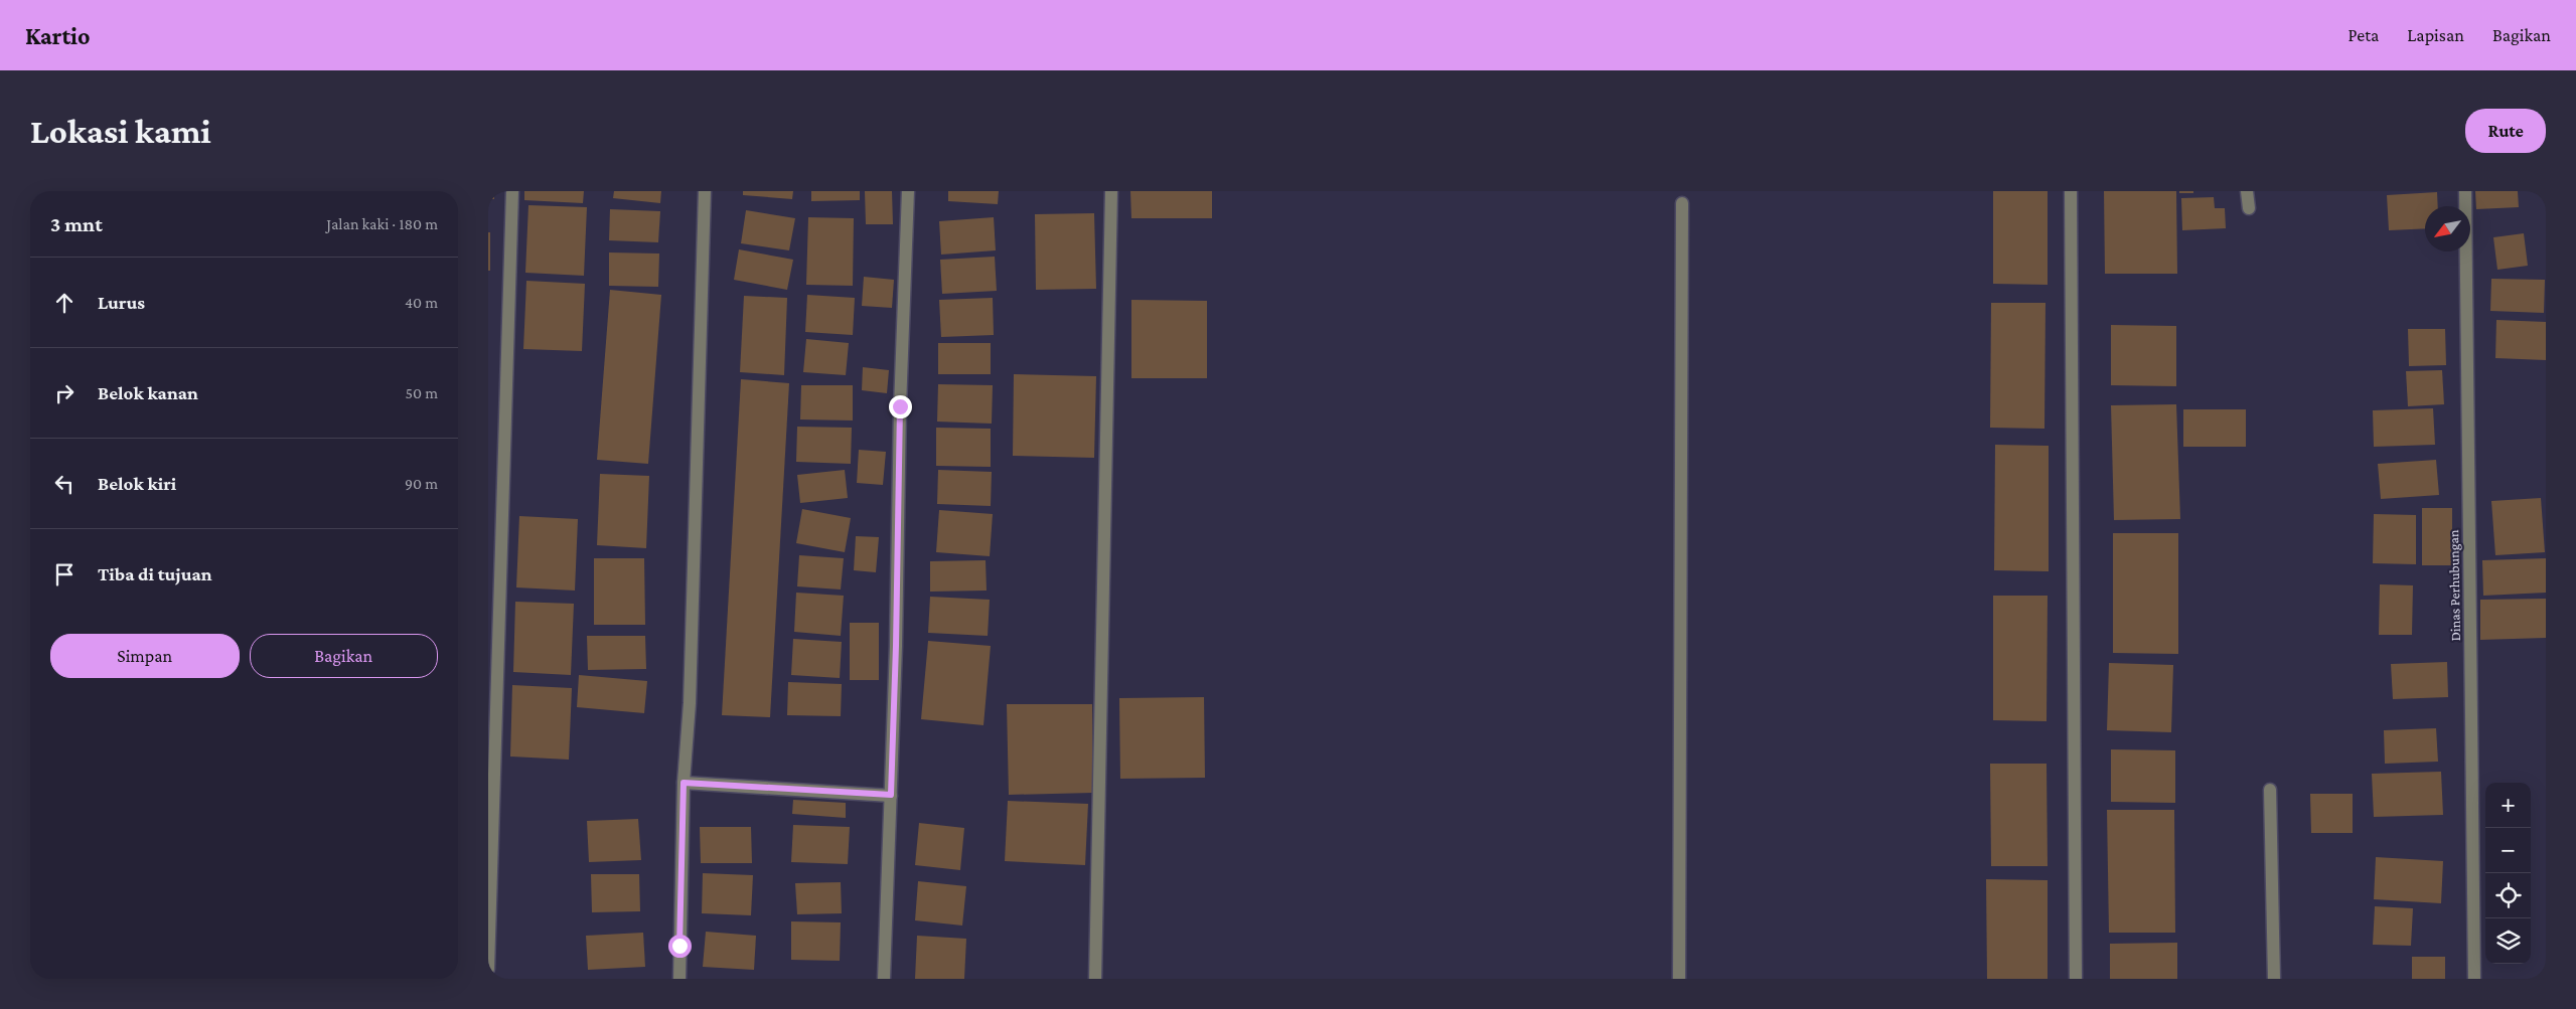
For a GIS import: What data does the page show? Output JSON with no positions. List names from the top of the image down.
{
  "streets": {
    "street": ["Dinas Perhubungan"]
  },
  "north": "bottom left",
  "page": {
    "header": "Kartio",
    "nav": ["Peta", "Lapisan", "Bagikan"],
    "buttons": [
      "Rute",
      ["Simpan", "Bagikan"]
    ],
    "title": "Lokasi kami",
    "heading": ["3 mnt", "Jalan kaki · 180 m"],
    "list": [
      ["Lurus", "40 m"],
      ["Belok kanan", "50 m"],
      ["Belok kiri", "90 m"],
      "Tiba di tujuan"
    ],
    "map_buttons": ["+", "−"]
  }
}
